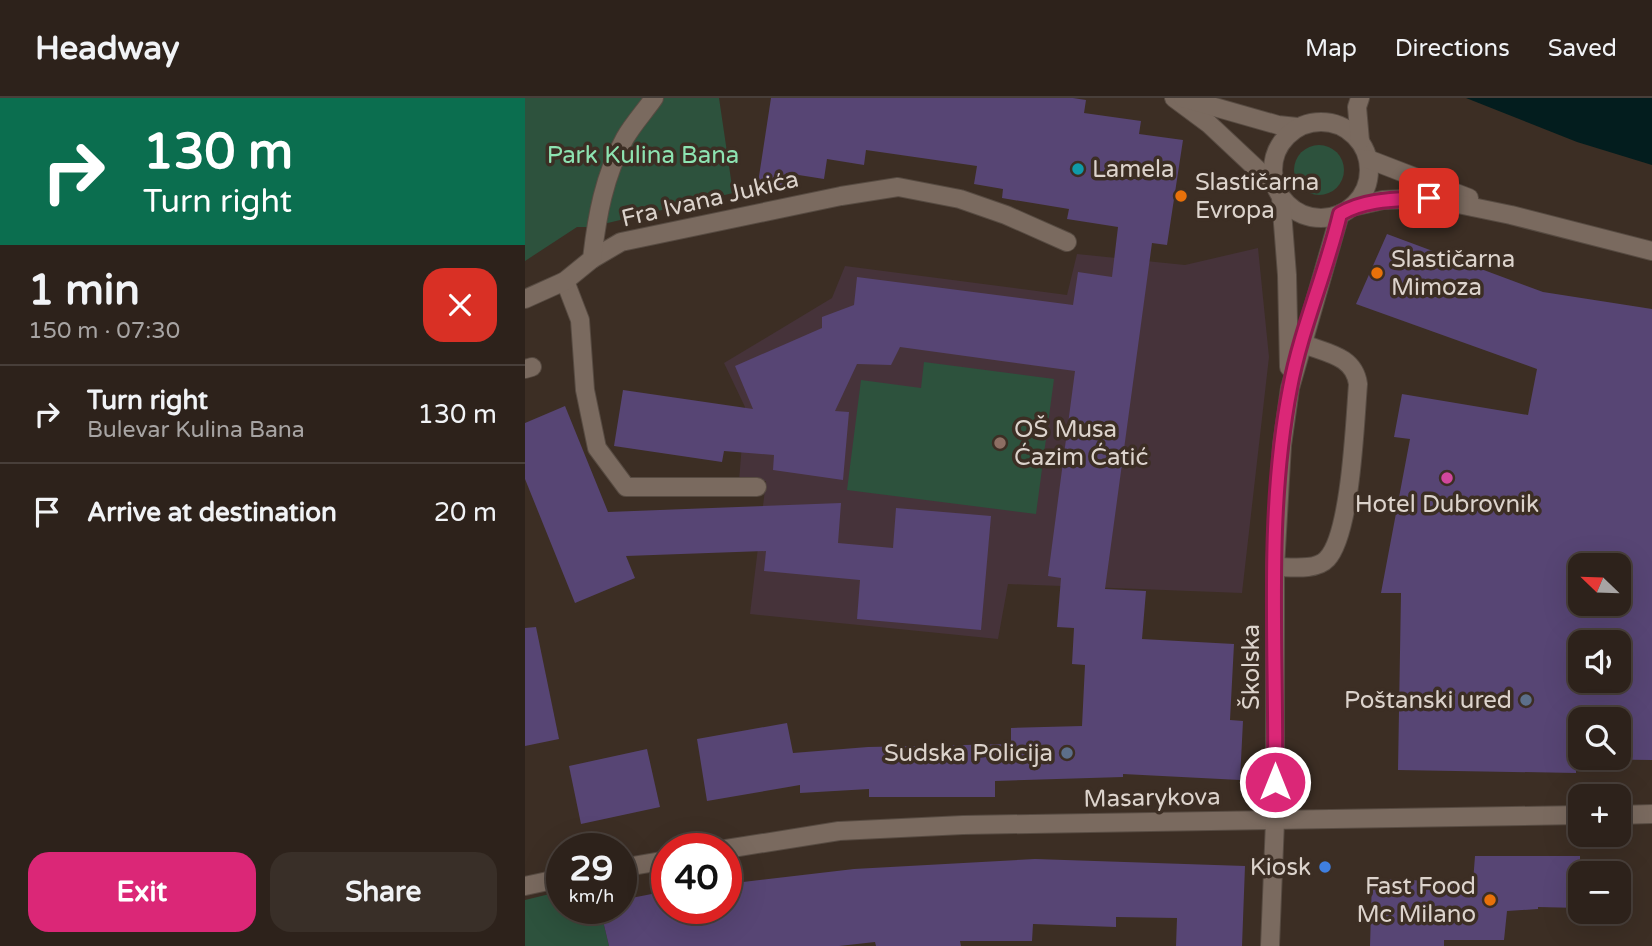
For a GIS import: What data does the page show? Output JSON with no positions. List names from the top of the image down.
{
  "streets": {
    "street": ["Fra Ivana Jukića", "Školska", "Masarykova"]
  },
  "crossings": [
    ["Školska", "Masarykova"]
  ],
  "parks": ["Park Kulina Bana"],
  "places": [
    "Lamela",
    "Slastičarna Evropa",
    "Slastičarna Mimoza",
    "OŠ Musa Ćazim Ćatić",
    "Hotel Dubrovnik",
    "Poštanski ured",
    "Sudska Policija",
    "Kiosk",
    "Fast Food Mc Milano"
  ],
  "north": "top left",
  "page": {
    "header": "Headway",
    "nav": ["Map", "Directions", "Saved"],
    "turn": ["130 m", "Turn right"],
    "heading": ["1 min", "150 m · 07:30"],
    "list": [
      {
        "name": "Turn right",
        "note": "Bulevar Kulina Bana",
        "value": "130 m"
      },
      {
        "name": "Arrive at destination",
        "value": "20 m"
      }
    ],
    "map_buttons": ["+", "−"],
    "speed": "29 km/h",
    "limit": "40",
    "buttons": ["Exit", "Share"]
  }
}
